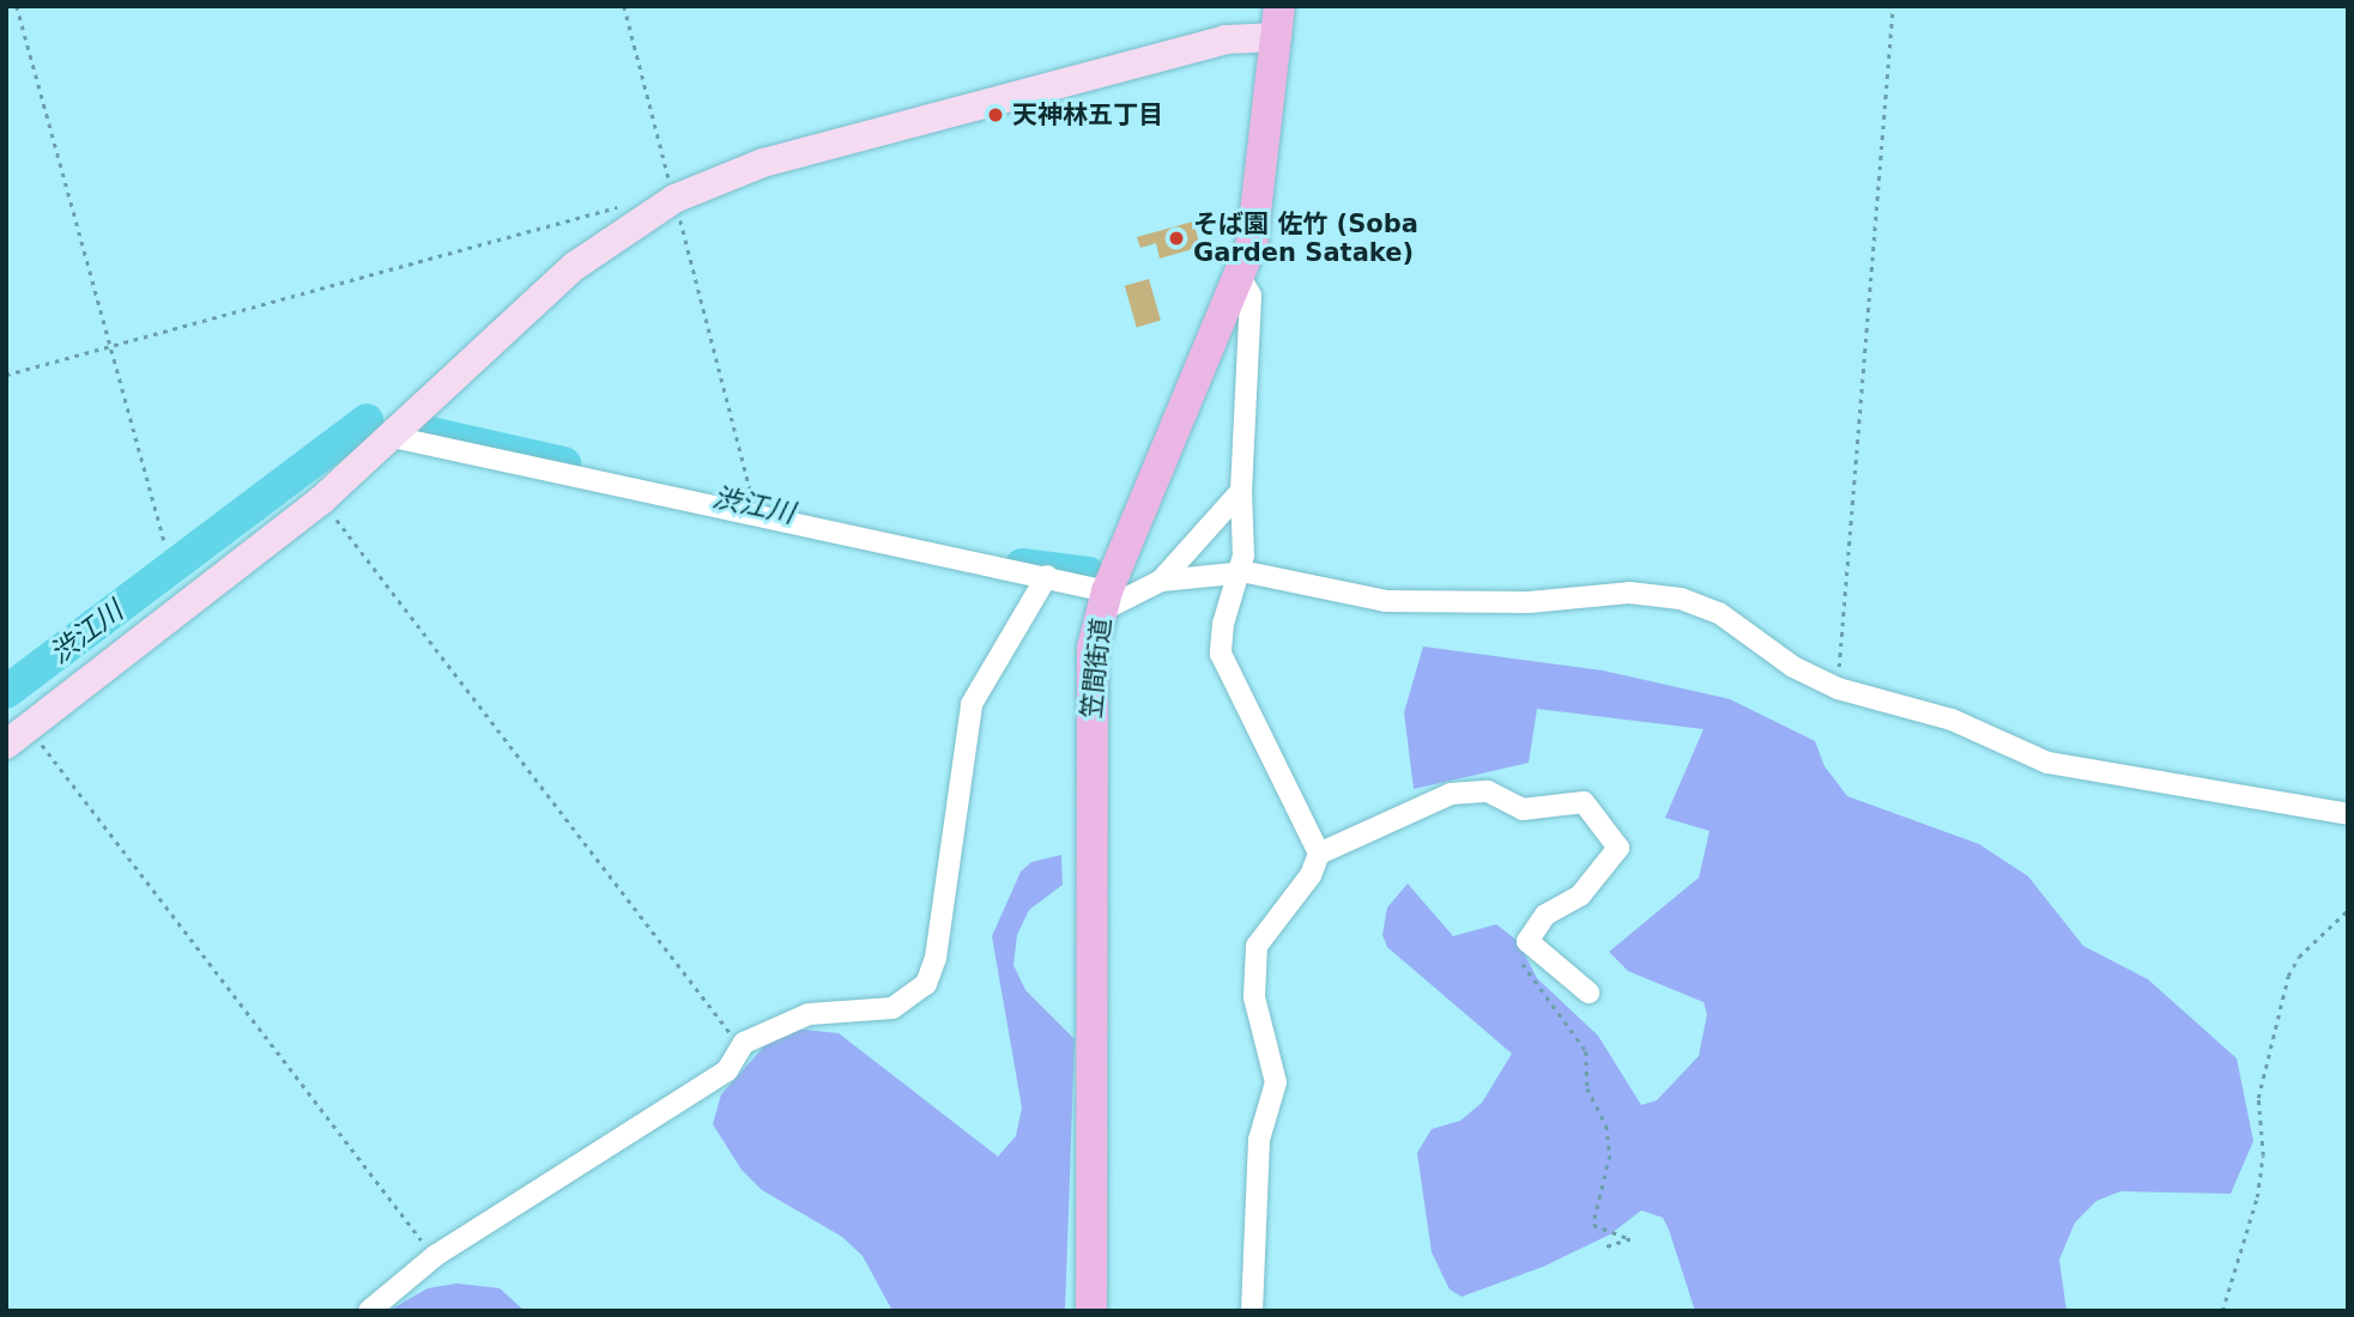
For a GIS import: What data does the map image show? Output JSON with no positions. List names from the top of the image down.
{
  "streets": {
    "main road": ["笠間街道"]
  },
  "water": ["渋江川"],
  "places": ["天神林五丁目", "そば園 佐竹 (Soba Garden Satake)"]
}
